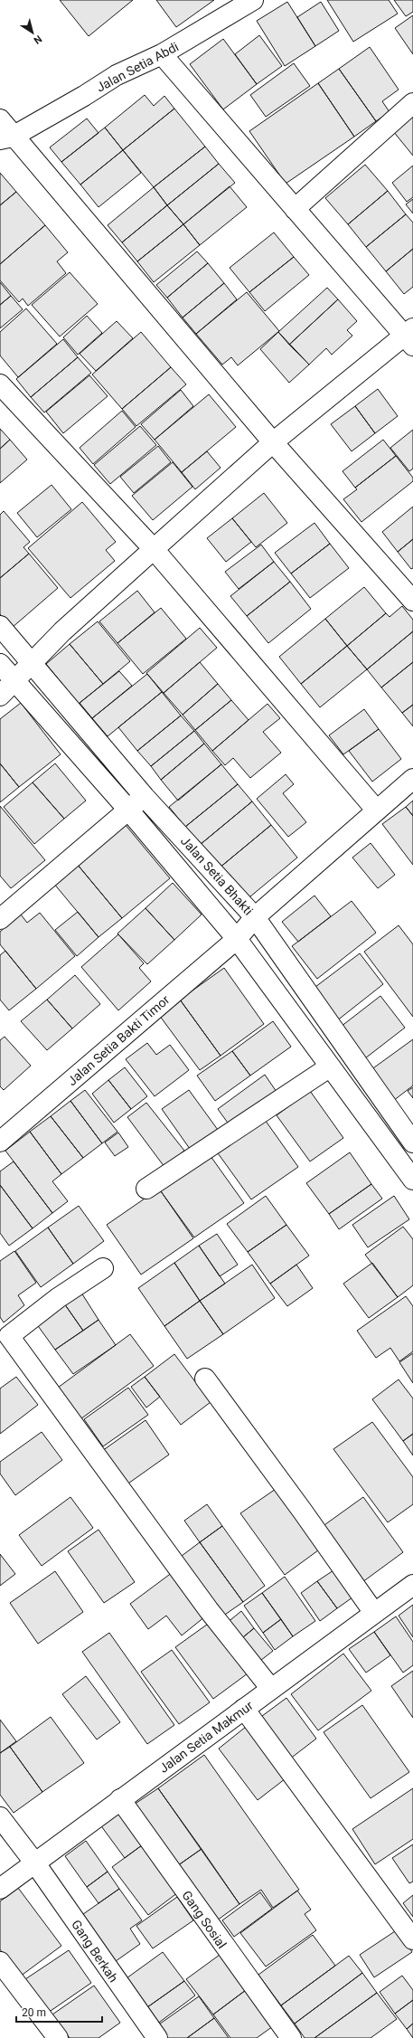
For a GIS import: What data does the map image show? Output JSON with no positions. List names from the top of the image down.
{
  "streets": {
    "street": [
      "Jalan Setia Abdi",
      "Jalan Setia Bhakti",
      "Jalan Setia Bakti Timor",
      "Jalan Setia Makmur",
      "Gang Sosial",
      "Gang Berkah"
    ]
  },
  "crossings": [
    ["Jalan Setia Bhakti", "Jalan Setia Bakti Timor"],
    ["Jalan Setia Makmur", "Gang Sosial"],
    ["Jalan Setia Makmur", "Gang Berkah"]
  ],
  "scale_bar": "20 m",
  "north": "bottom right"
}
